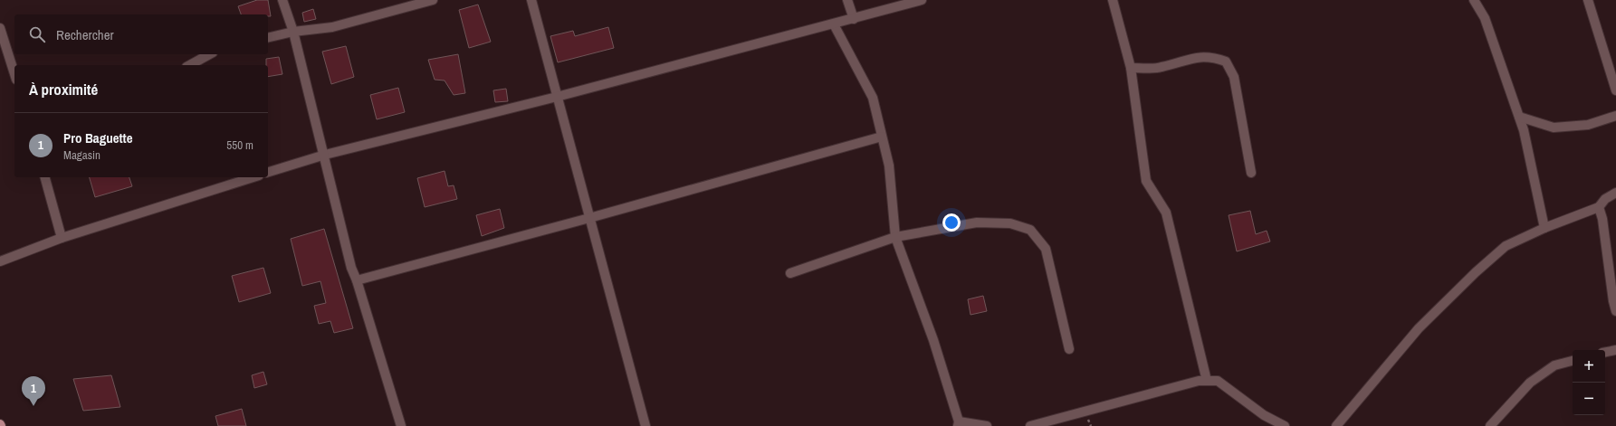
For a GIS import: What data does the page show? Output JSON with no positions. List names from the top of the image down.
{
  "page": {
    "search": "Rechercher",
    "heading": "À proximité",
    "list": [
      {
        "mark": "1",
        "name": "Pro Baguette",
        "note": "Magasin",
        "value": "550 m"
      }
    ],
    "map_buttons": ["+", "−"],
    "pins": "1"
  }
}
